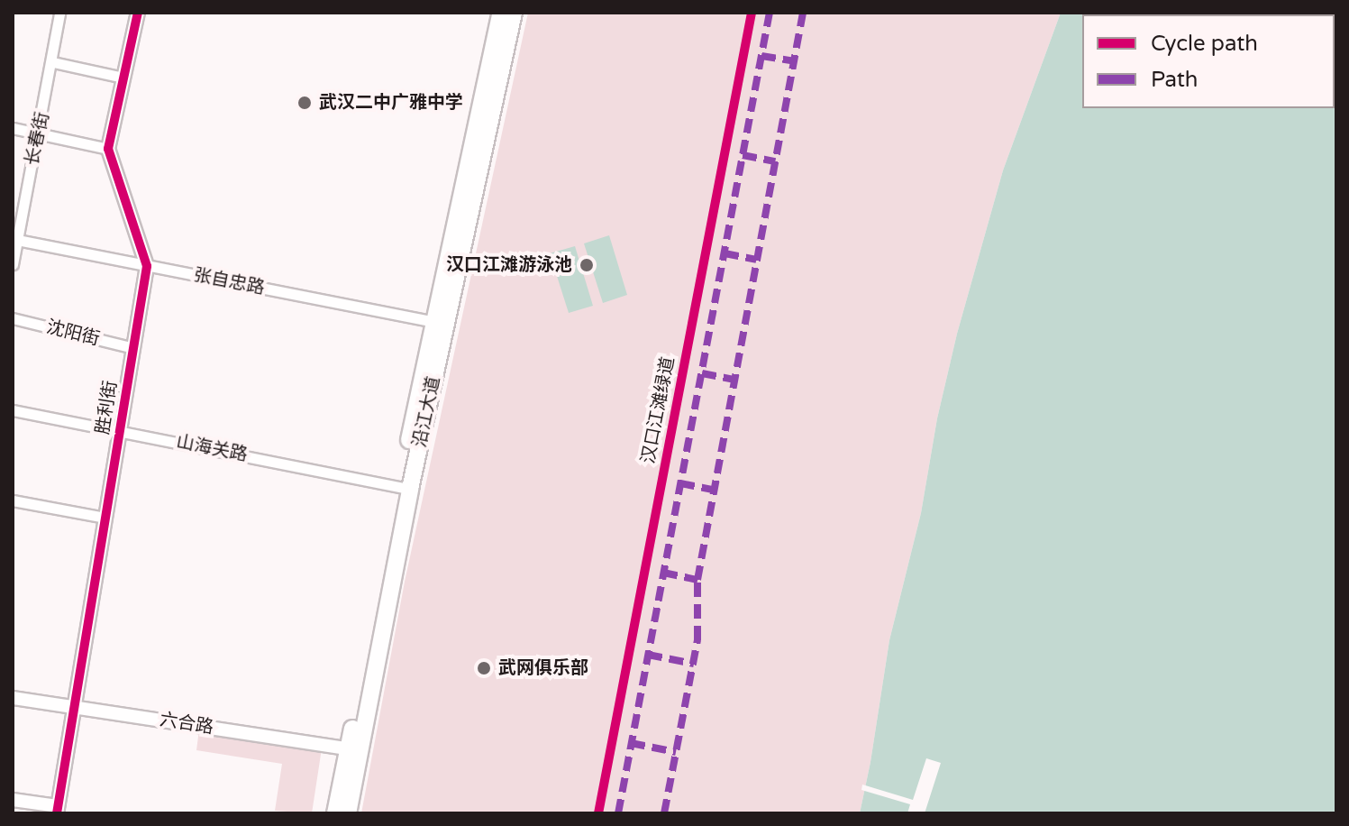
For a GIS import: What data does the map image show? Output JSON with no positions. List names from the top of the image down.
{
  "streets": {
    "main road": ["沿江大道"],
    "street": [
      "长春街",
      "张自忠路",
      "沈阳街",
      "胜利街",
      "山海关路",
      "六合路"
    ],
    "cycle path": ["汉口江滩绿道"]
  },
  "crossings": [
    ["长春街", "张自忠路"],
    ["张自忠路", "胜利街"],
    ["张自忠路", "沿江大道"],
    ["沈阳街", "胜利街"],
    ["胜利街", "山海关路"],
    ["胜利街", "六合路"],
    ["沿江大道", "山海关路"],
    ["沿江大道", "六合路"]
  ],
  "places": ["武汉二中广雅中学", "汉口江滩游泳池", "武网俱乐部"],
  "legend": ["Cycle path", "Path"]
}
